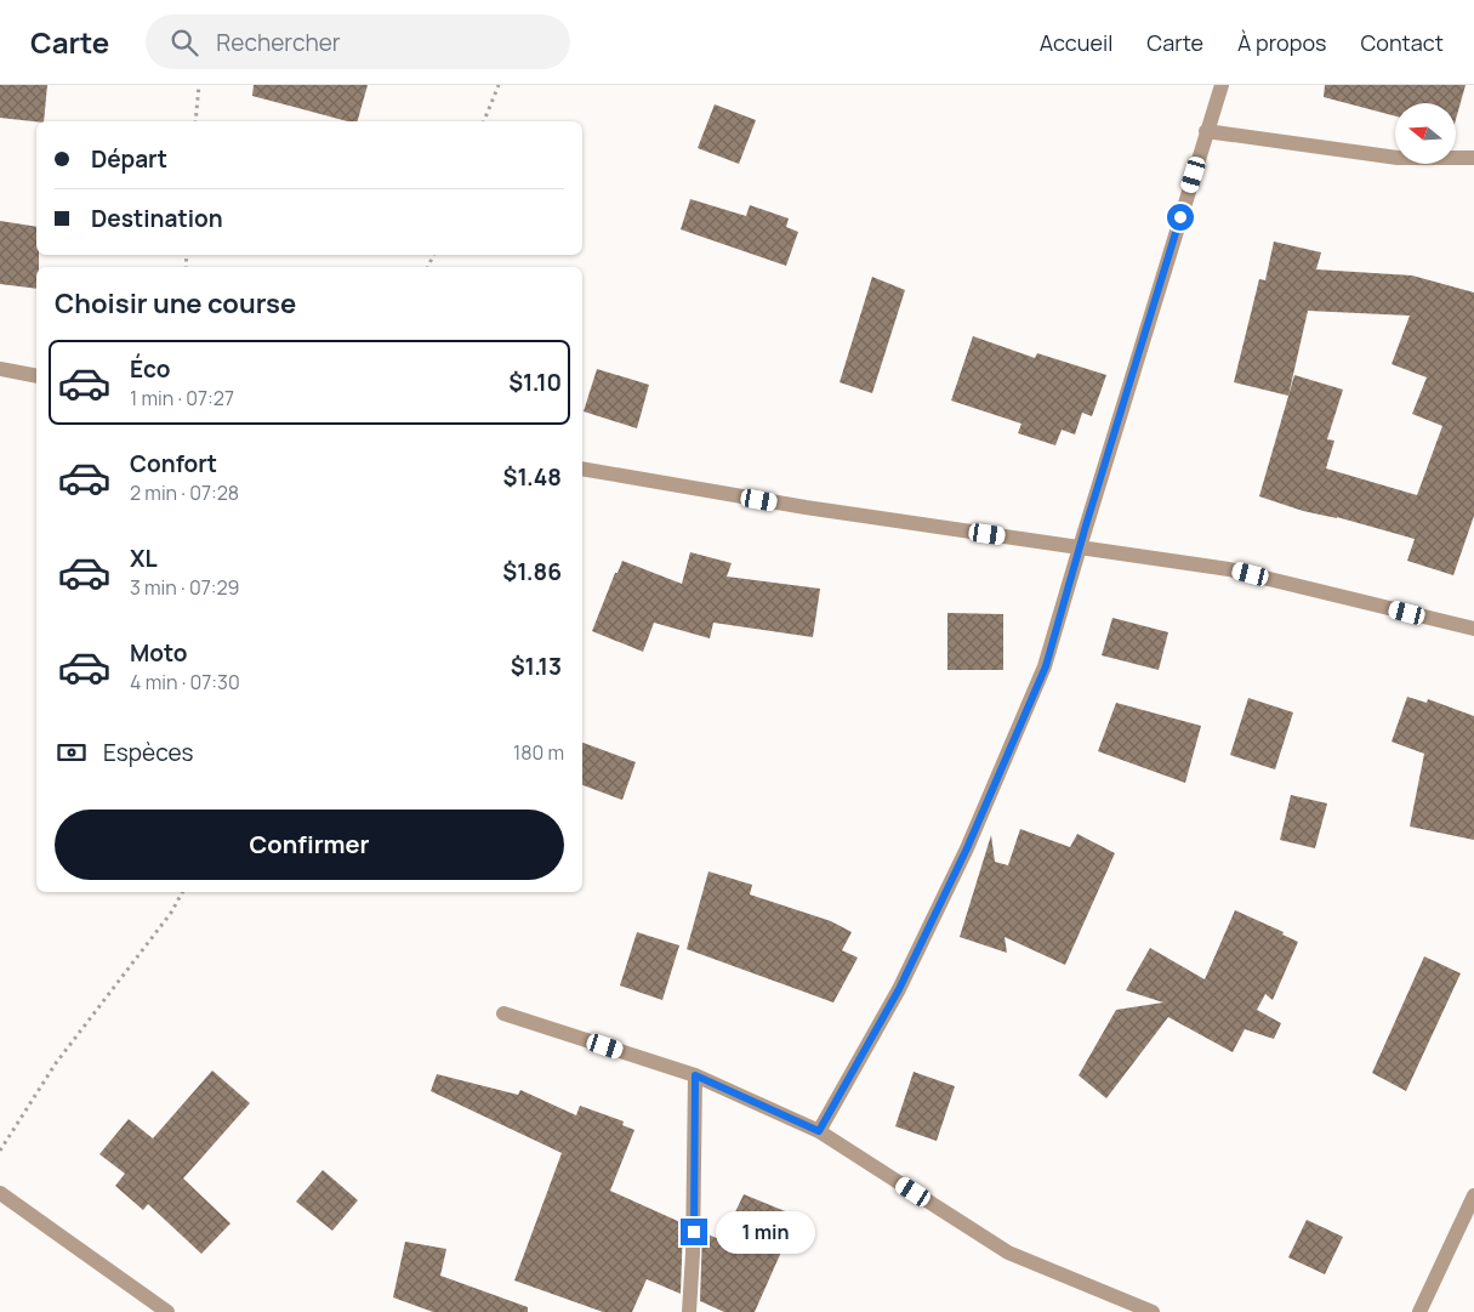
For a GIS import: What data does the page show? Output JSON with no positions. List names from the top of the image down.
{
  "north": "left",
  "page": {
    "header": "Carte",
    "search": "Rechercher",
    "nav": [
      "Accueil",
      "Carte",
      "À propos",
      "Contact"
    ],
    "banner": ["Départ", "Destination"],
    "heading": "Choisir une course",
    "list": [
      {
        "name": "Éco",
        "note": "1 min · 07:27",
        "value": "$1.10"
      },
      {
        "name": "Confort",
        "note": "2 min · 07:28",
        "value": "$1.48"
      },
      {
        "name": "XL",
        "note": "3 min · 07:29",
        "value": "$1.86"
      },
      {
        "name": "Moto",
        "note": "4 min · 07:30",
        "value": "$1.13"
      }
    ],
    "pay": ["Espèces", "180 m"],
    "buttons": "Confirmer",
    "bubble": "1 min"
  }
}
